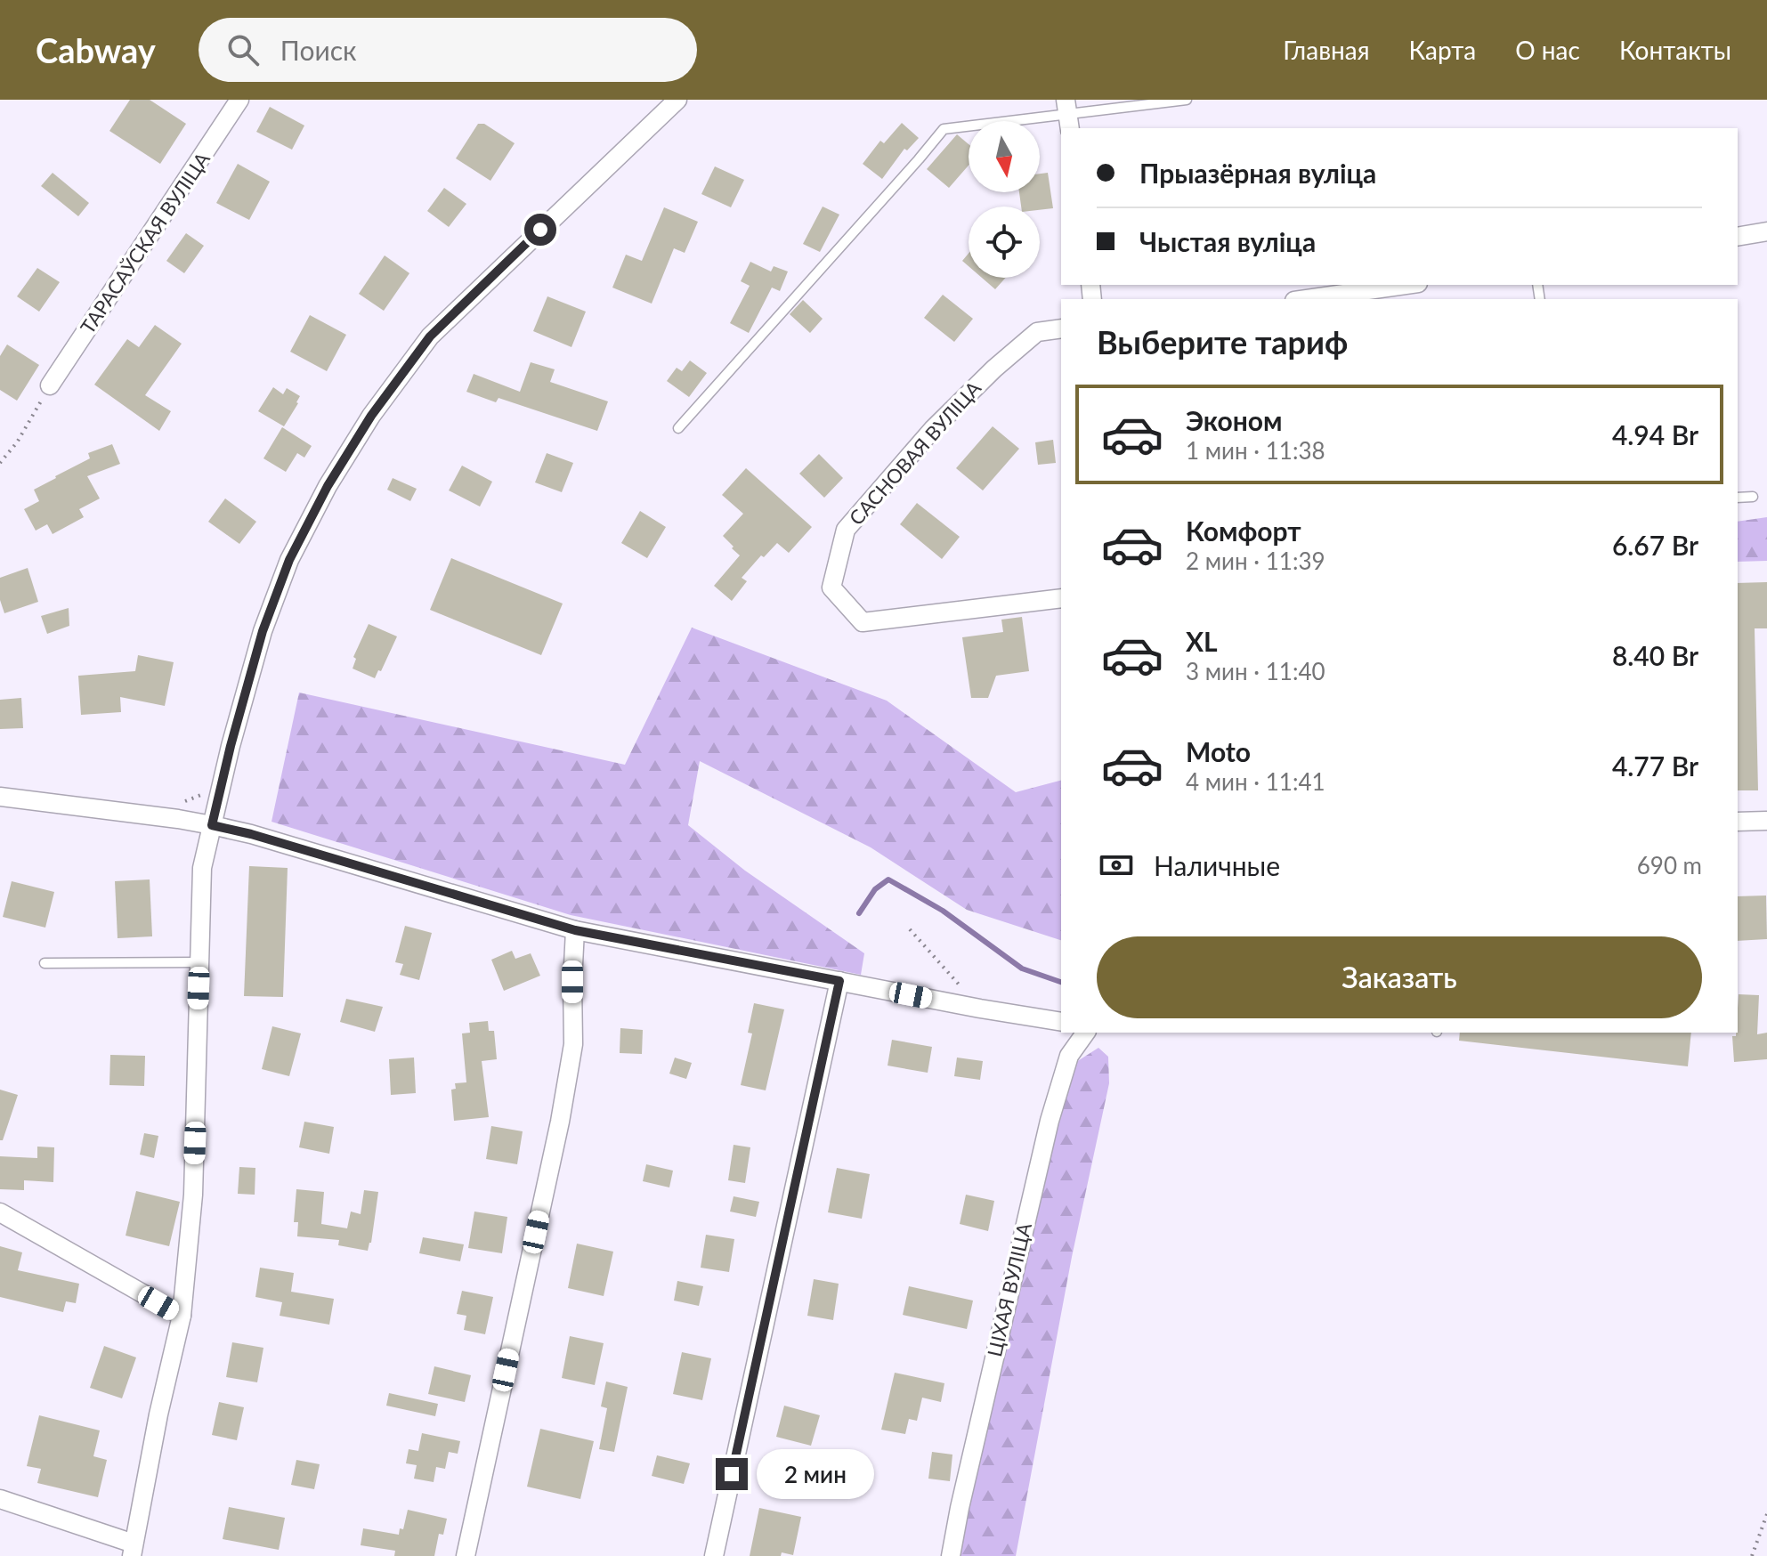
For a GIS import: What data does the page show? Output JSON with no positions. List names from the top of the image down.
{
  "streets": {
    "street": ["ТАРАСАЎСКАЯ ВУЛІЦА", "САСНОВАЯ ВУЛІЦА", "ЦІХАЯ ВУЛІЦА"]
  },
  "north": "bottom",
  "page": {
    "header": "Cabway",
    "search": "Поиск",
    "nav": [
      "Главная",
      "Карта",
      "О нас",
      "Контакты"
    ],
    "banner": ["Прыазёрная вуліца", "Чыстая вуліца"],
    "heading": "Выберите тариф",
    "list": [
      {
        "name": "Эконом",
        "note": "1 мин · 11:38",
        "value": "4.94 Br"
      },
      {
        "name": "Комфорт",
        "note": "2 мин · 11:39",
        "value": "6.67 Br"
      },
      {
        "name": "XL",
        "note": "3 мин · 11:40",
        "value": "8.40 Br"
      },
      {
        "name": "Moto",
        "note": "4 мин · 11:41",
        "value": "4.77 Br"
      }
    ],
    "pay": ["Наличные", "690 m"],
    "buttons": "Заказать",
    "bubble": "2 мин"
  }
}
